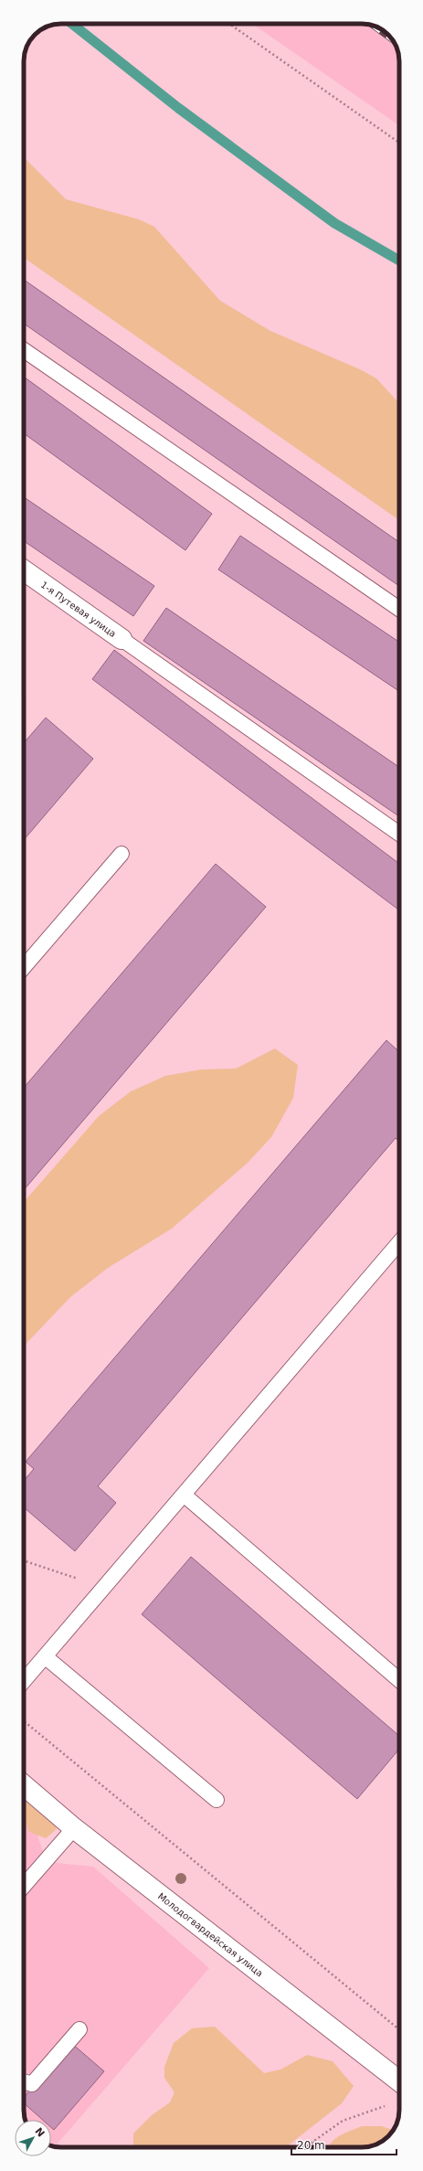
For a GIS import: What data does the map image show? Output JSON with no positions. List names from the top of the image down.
{
  "streets": {
    "street": ["1-я Путевая улица", "Молодогвардейская улица"]
  },
  "scale_bar": "20 m",
  "north": "top right"
}
